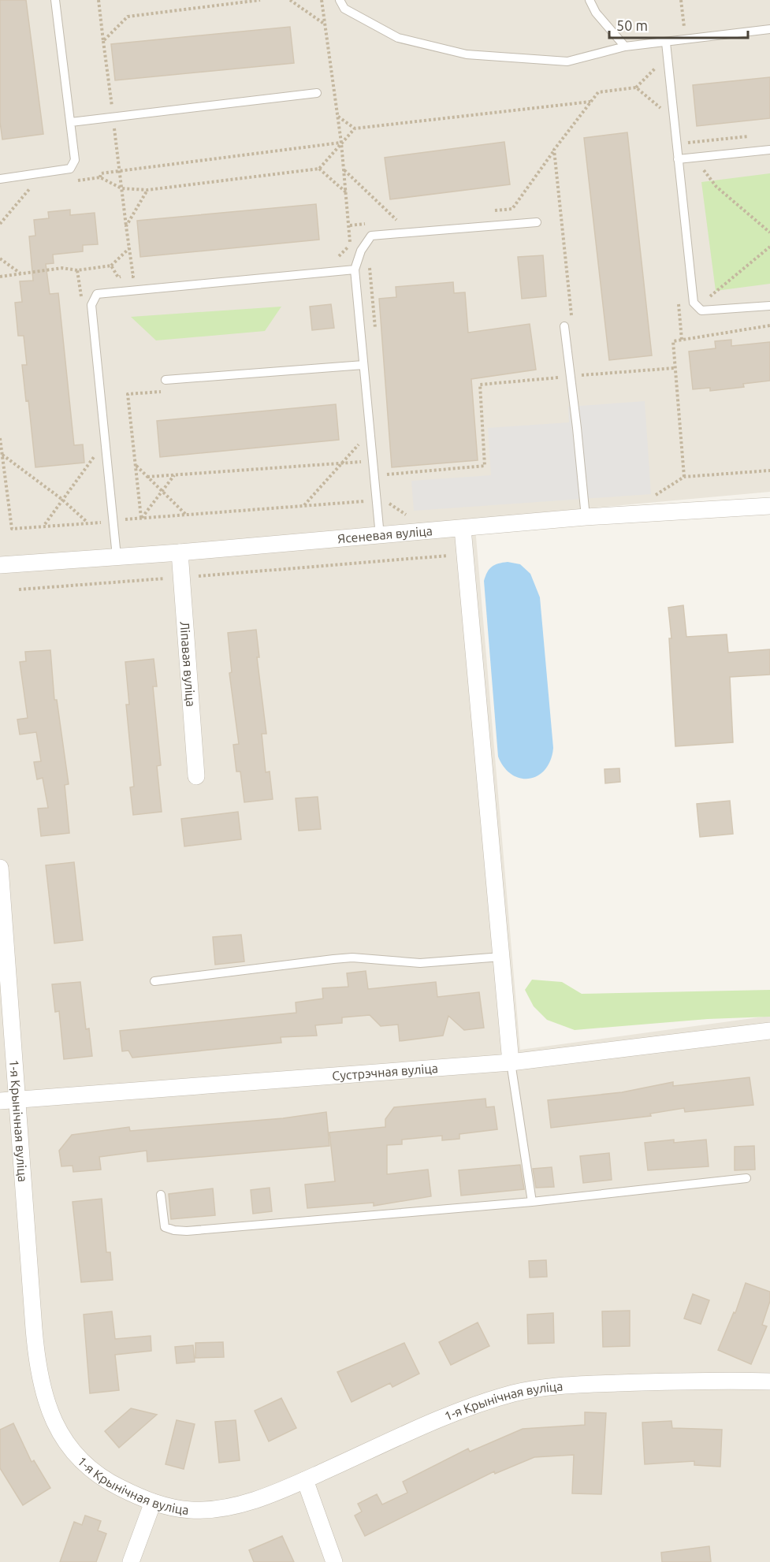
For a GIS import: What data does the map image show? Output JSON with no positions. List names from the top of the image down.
{
  "streets": {
    "street": [
      "Ясеневая вуліца",
      "Ліпавая вуліца",
      "Сустрэчная вуліца",
      "1-я Крынічная вуліца"
    ]
  },
  "crossings": [
    ["Ясеневая вуліца", "Ліпавая вуліца"],
    ["Сустрэчная вуліца", "1-я Крынічная вуліца"]
  ],
  "scale_bar": "50 m"
}
